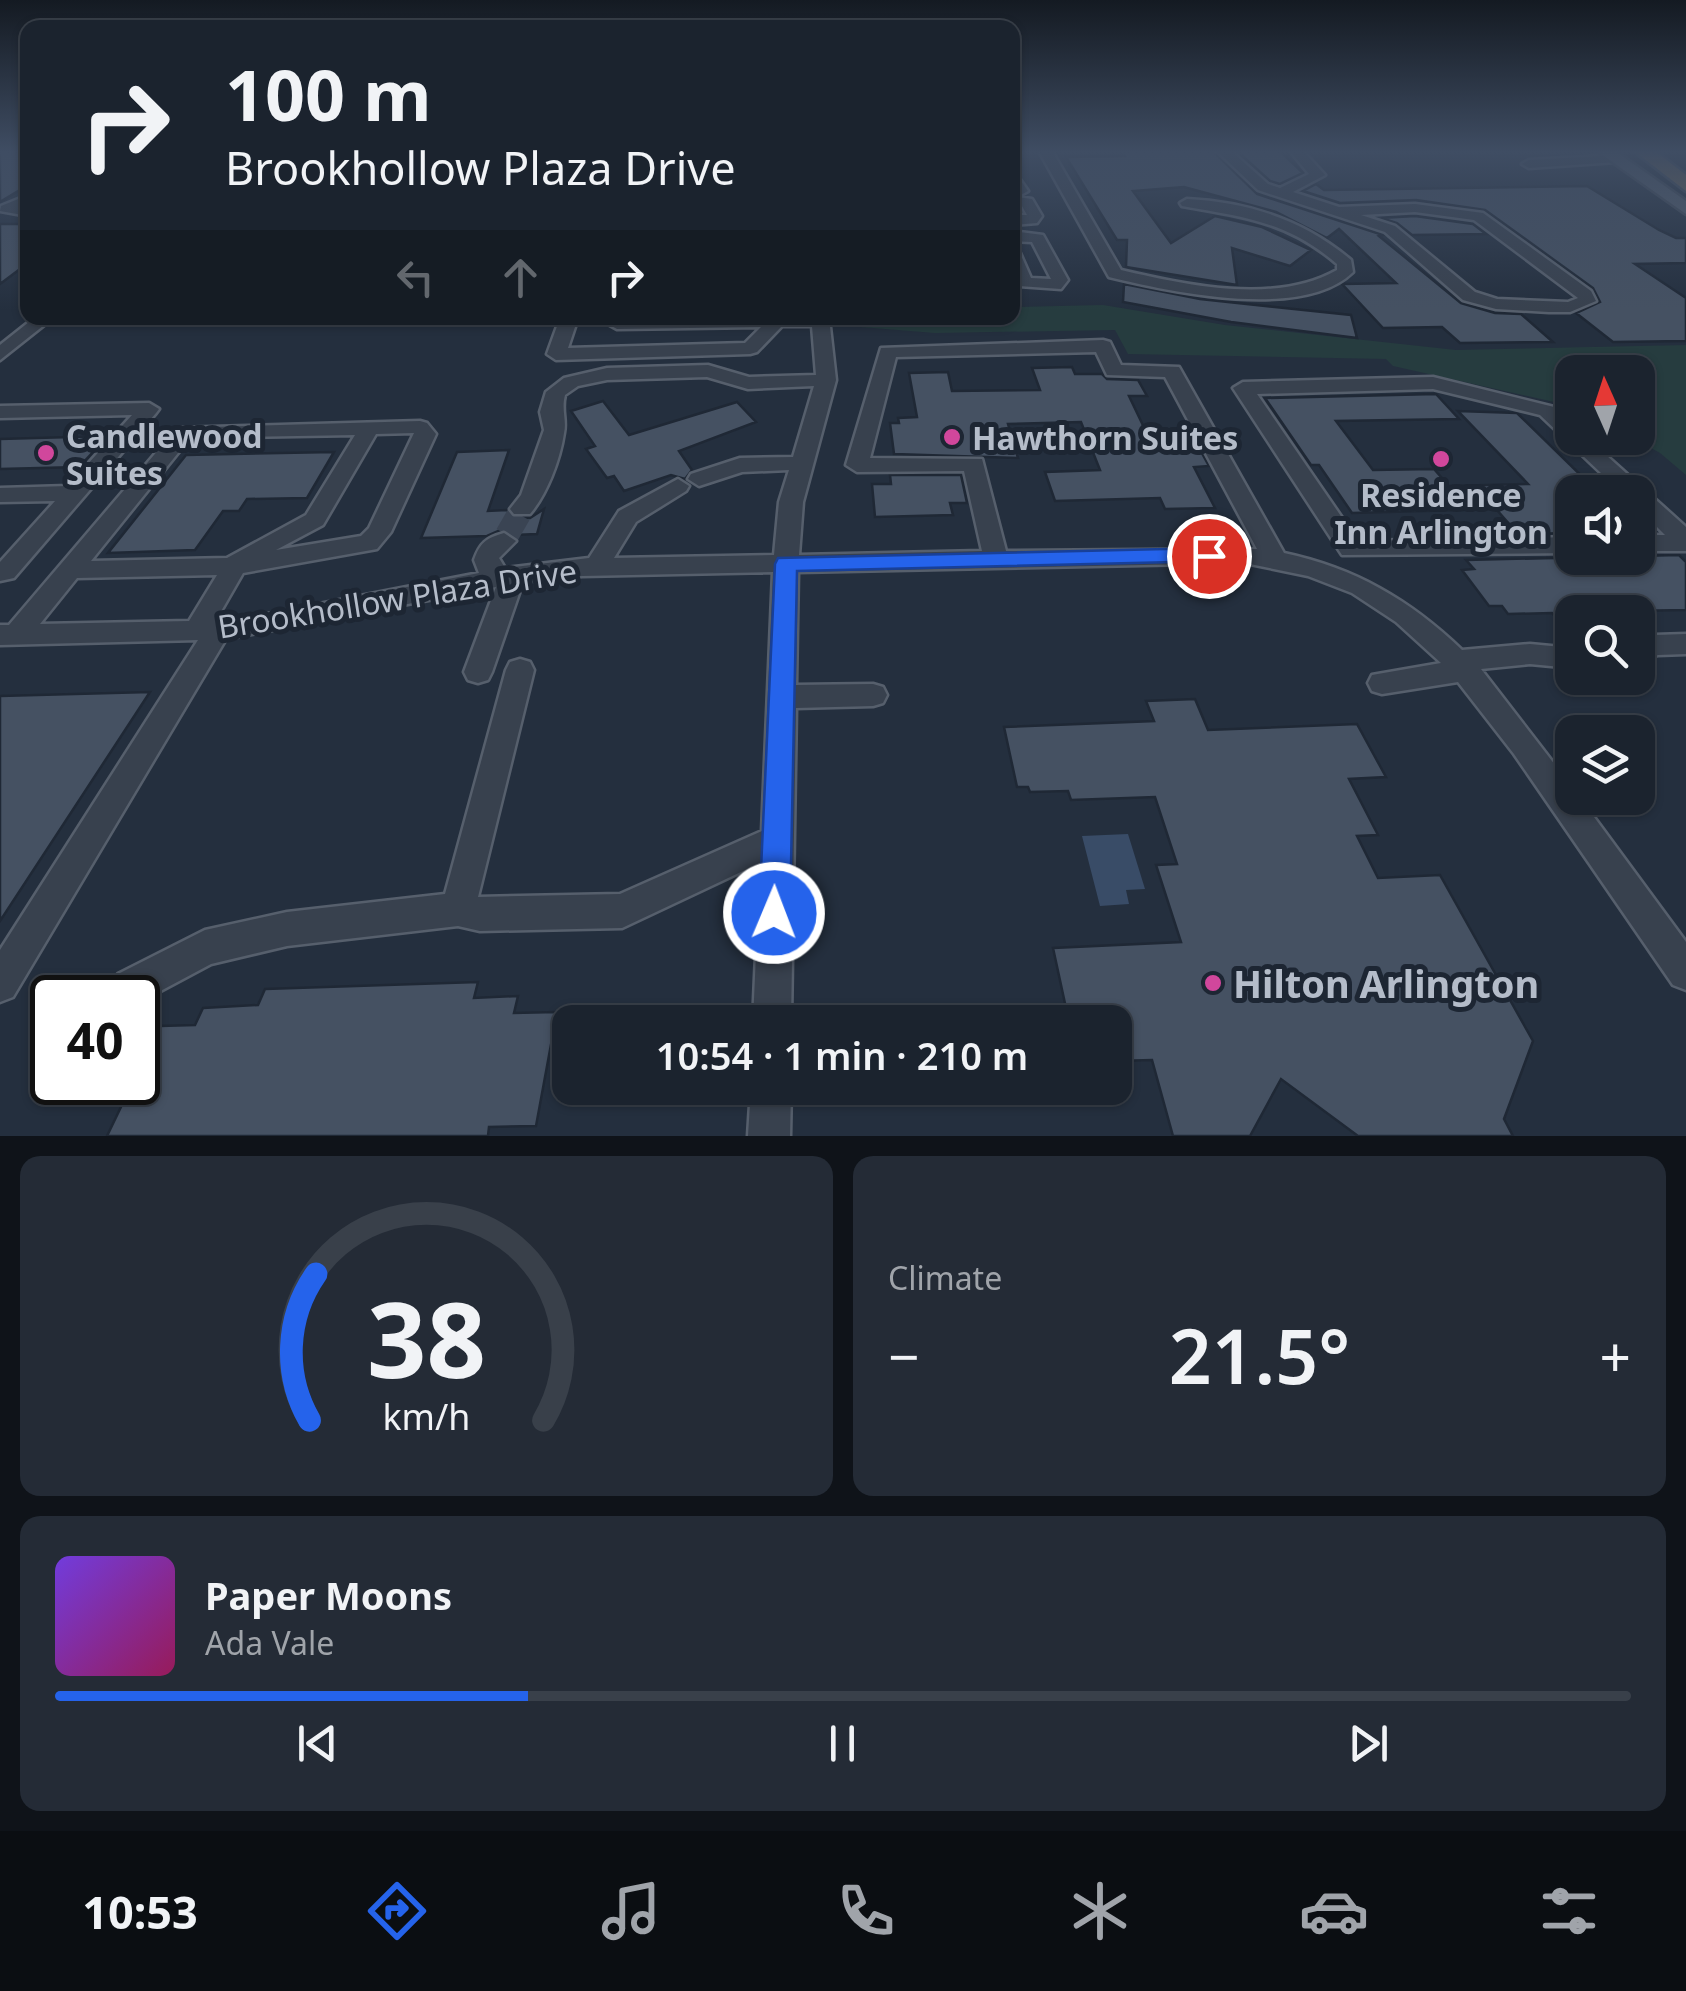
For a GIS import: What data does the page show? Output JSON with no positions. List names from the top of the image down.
{
  "streets": {
    "street": ["Brookhollow Plaza Drive"]
  },
  "places": [
    "Hawthorn Suites",
    "Candlewood Suites",
    "Residence Inn Arlington",
    "Hilton Arlington"
  ],
  "north": "top",
  "page": {
    "turn": ["100 m", "Brookhollow Plaza Drive"],
    "limit": "40",
    "trip": "10:54 · 1 min · 210 m",
    "tile": "Climate",
    "heat": ["−", "21.5°", "+"],
    "song": ["Paper Moons", "Ada Vale"],
    "tabs": "10:53",
    "gauge": ["38", "km/h"]
  }
}
